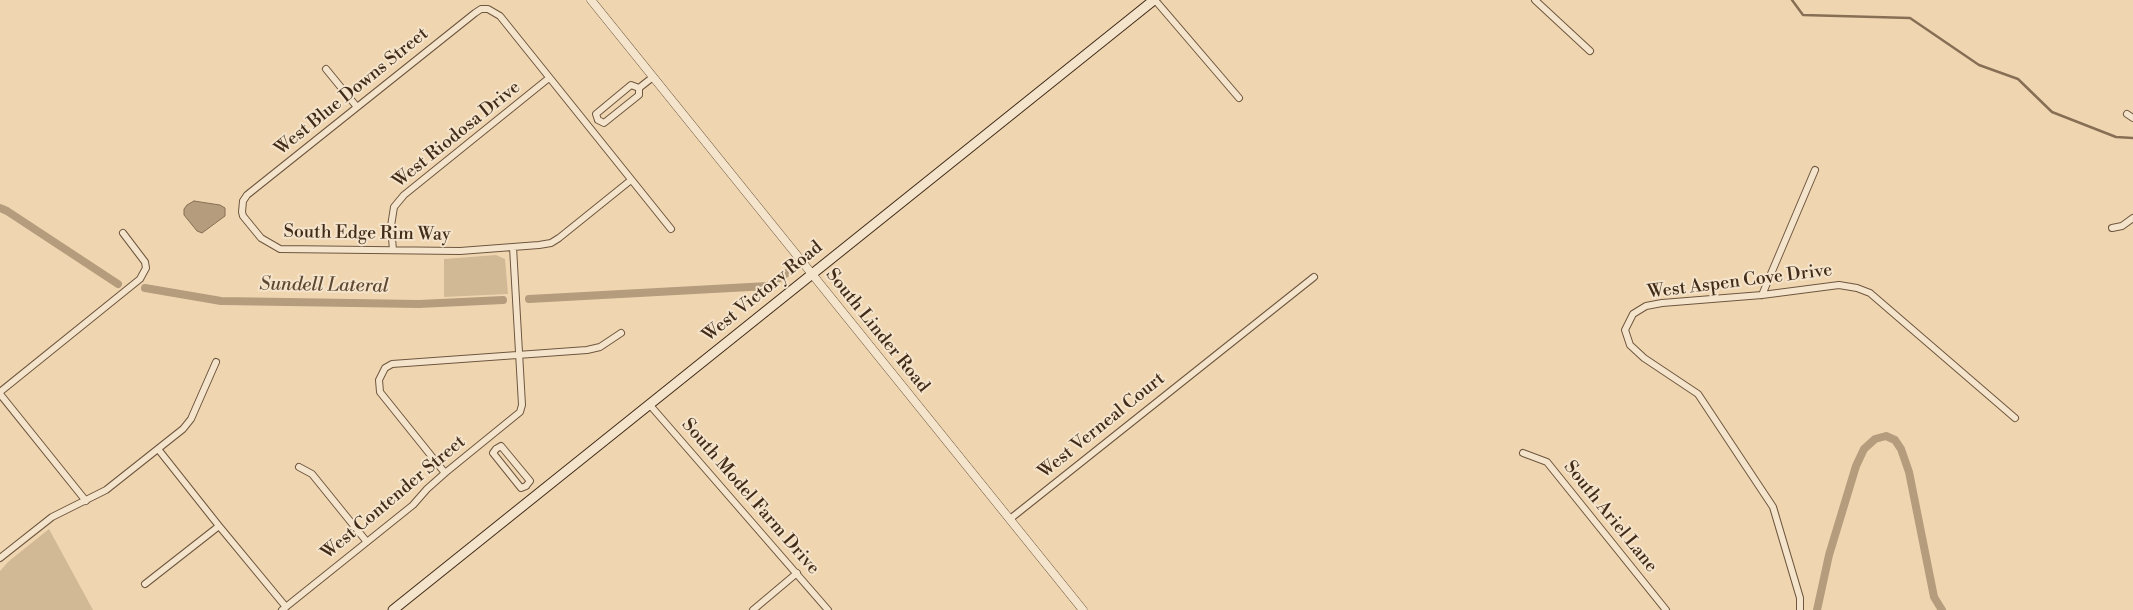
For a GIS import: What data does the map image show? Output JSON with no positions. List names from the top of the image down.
{
  "streets": {
    "main road": ["West Victory Road"],
    "street": [
      "West Blue Downs Street",
      "West Riodosa Drive",
      "South Edge Rim Way",
      "West Aspen Cove Drive",
      "South Linder Road",
      "West Verneal Court",
      "South Model Farm Drive",
      "West Contender Street",
      "South Ariel Lane"
    ]
  },
  "crossings": [
    ["West Blue Downs Street", "West Riodosa Drive"],
    ["West Blue Downs Street", "South Edge Rim Way"],
    ["West Riodosa Drive", "South Edge Rim Way"],
    ["West Victory Road", "South Linder Road"],
    ["West Victory Road", "South Model Farm Drive"],
    ["South Linder Road", "West Verneal Court"]
  ],
  "water": ["Sundell Lateral"]
}
